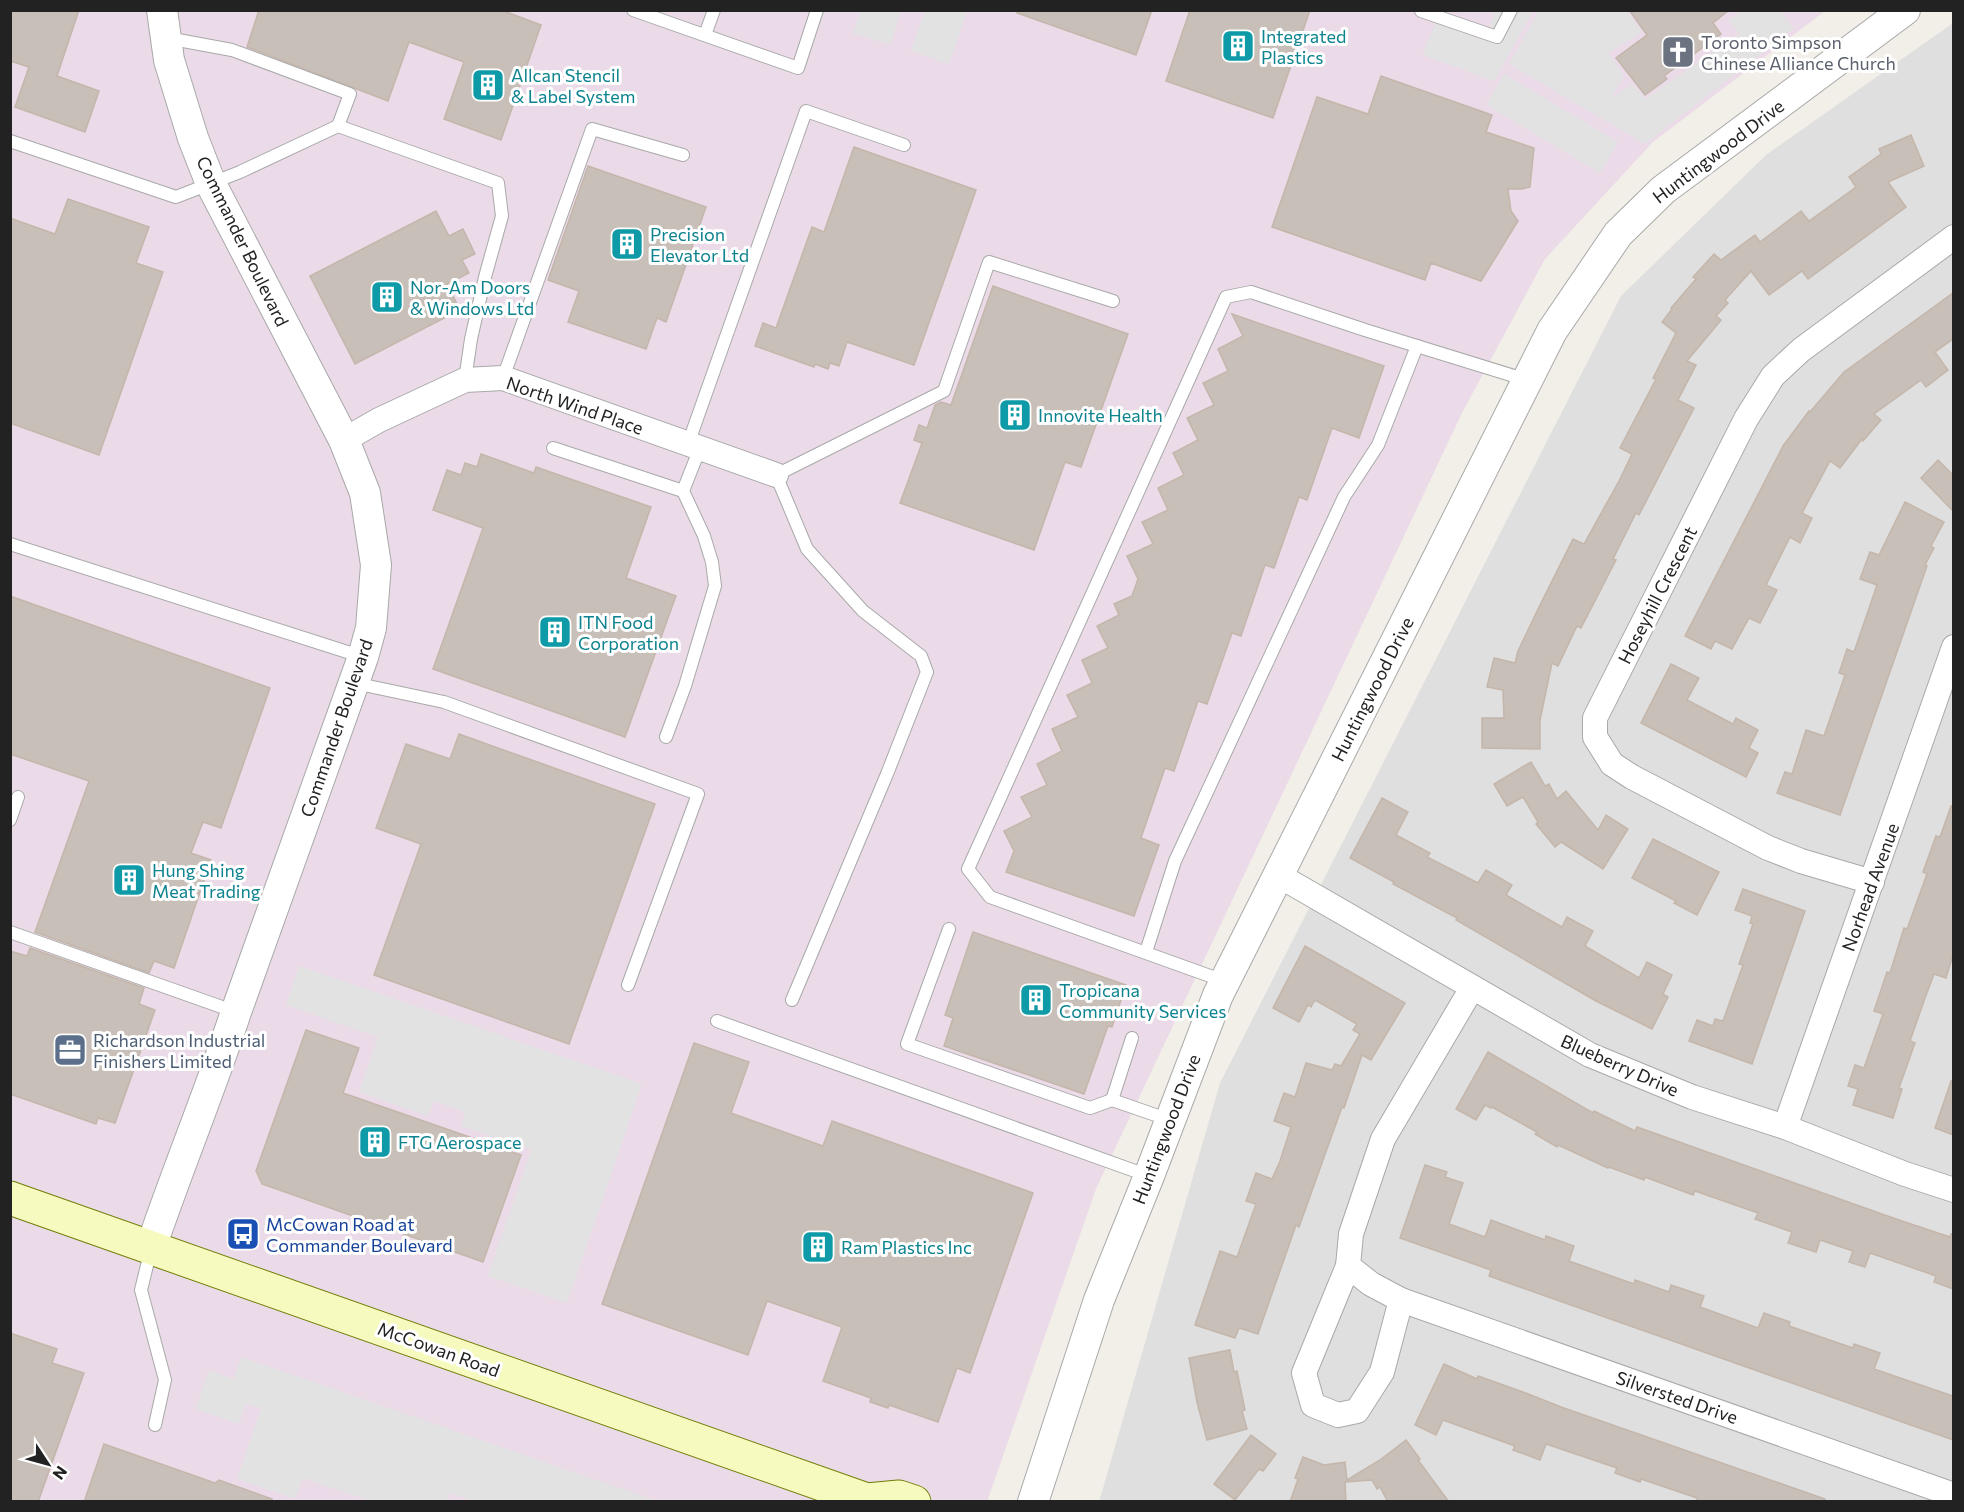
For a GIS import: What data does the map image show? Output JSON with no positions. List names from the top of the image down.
{
  "streets": {
    "main road": ["McCowan Road"],
    "street": [
      "Huntingwood Drive",
      "Commander Boulevard",
      "North Wind Place",
      "Hoseyhill Crescent",
      "Norhead Avenue",
      "Blueberry Drive",
      "Silversted Drive"
    ]
  },
  "crossings": [
    ["Huntingwood Drive", "Blueberry Drive"],
    ["Commander Boulevard", "North Wind Place"],
    ["Commander Boulevard", "McCowan Road"],
    ["Hoseyhill Crescent", "Norhead Avenue"],
    ["Norhead Avenue", "Blueberry Drive"]
  ],
  "places": {
    "building": [
      "Integrated Plastics",
      "Allcan Stencil & Label System",
      "Precision Elevator Ltd",
      "Nor-Am Doors & Windows Ltd",
      "Innovite Health",
      "ITN Food Corporation",
      "Hung Shing Meat Trading",
      "Tropicana Community Services",
      "FTG Aerospace",
      "Ram Plastics Inc"
    ],
    "church": ["Toronto Simpson Chinese Alliance Church"],
    "office": ["Richardson Industrial Finishers Limited"],
    "bus stop": ["McCowan Road at Commander Boulevard"]
  },
  "north": "bottom right"
}
